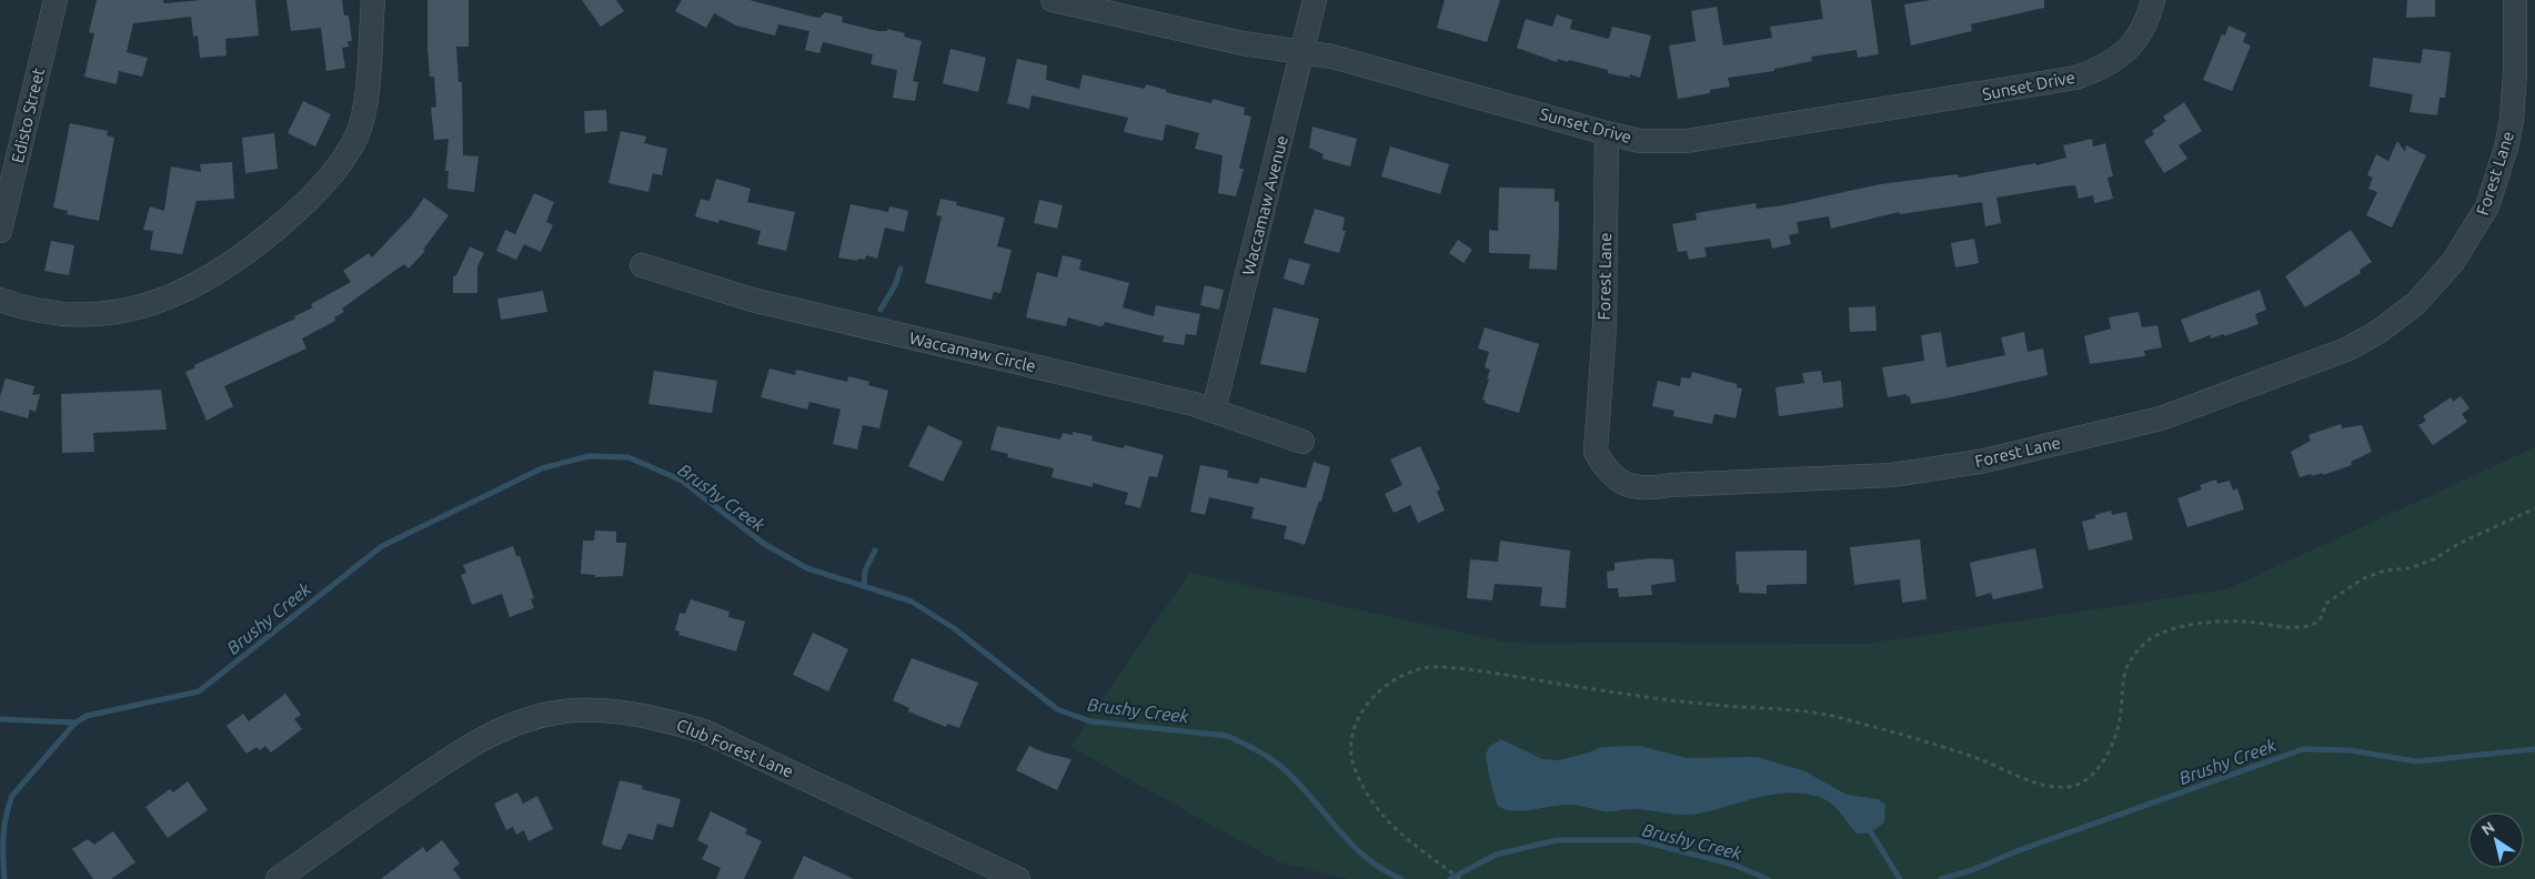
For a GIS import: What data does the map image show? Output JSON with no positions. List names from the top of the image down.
{
  "streets": {
    "street": [
      "Sunset Drive",
      "Edisto Street",
      "Forest Lane",
      "Waccamaw Avenue",
      "Waccamaw Circle",
      "Club Forest Lane"
    ]
  },
  "crossings": [
    ["Sunset Drive", "Forest Lane"],
    ["Sunset Drive", "Waccamaw Avenue"],
    ["Waccamaw Avenue", "Waccamaw Circle"]
  ],
  "water": ["Brushy Creek"],
  "north": "top left"
}
